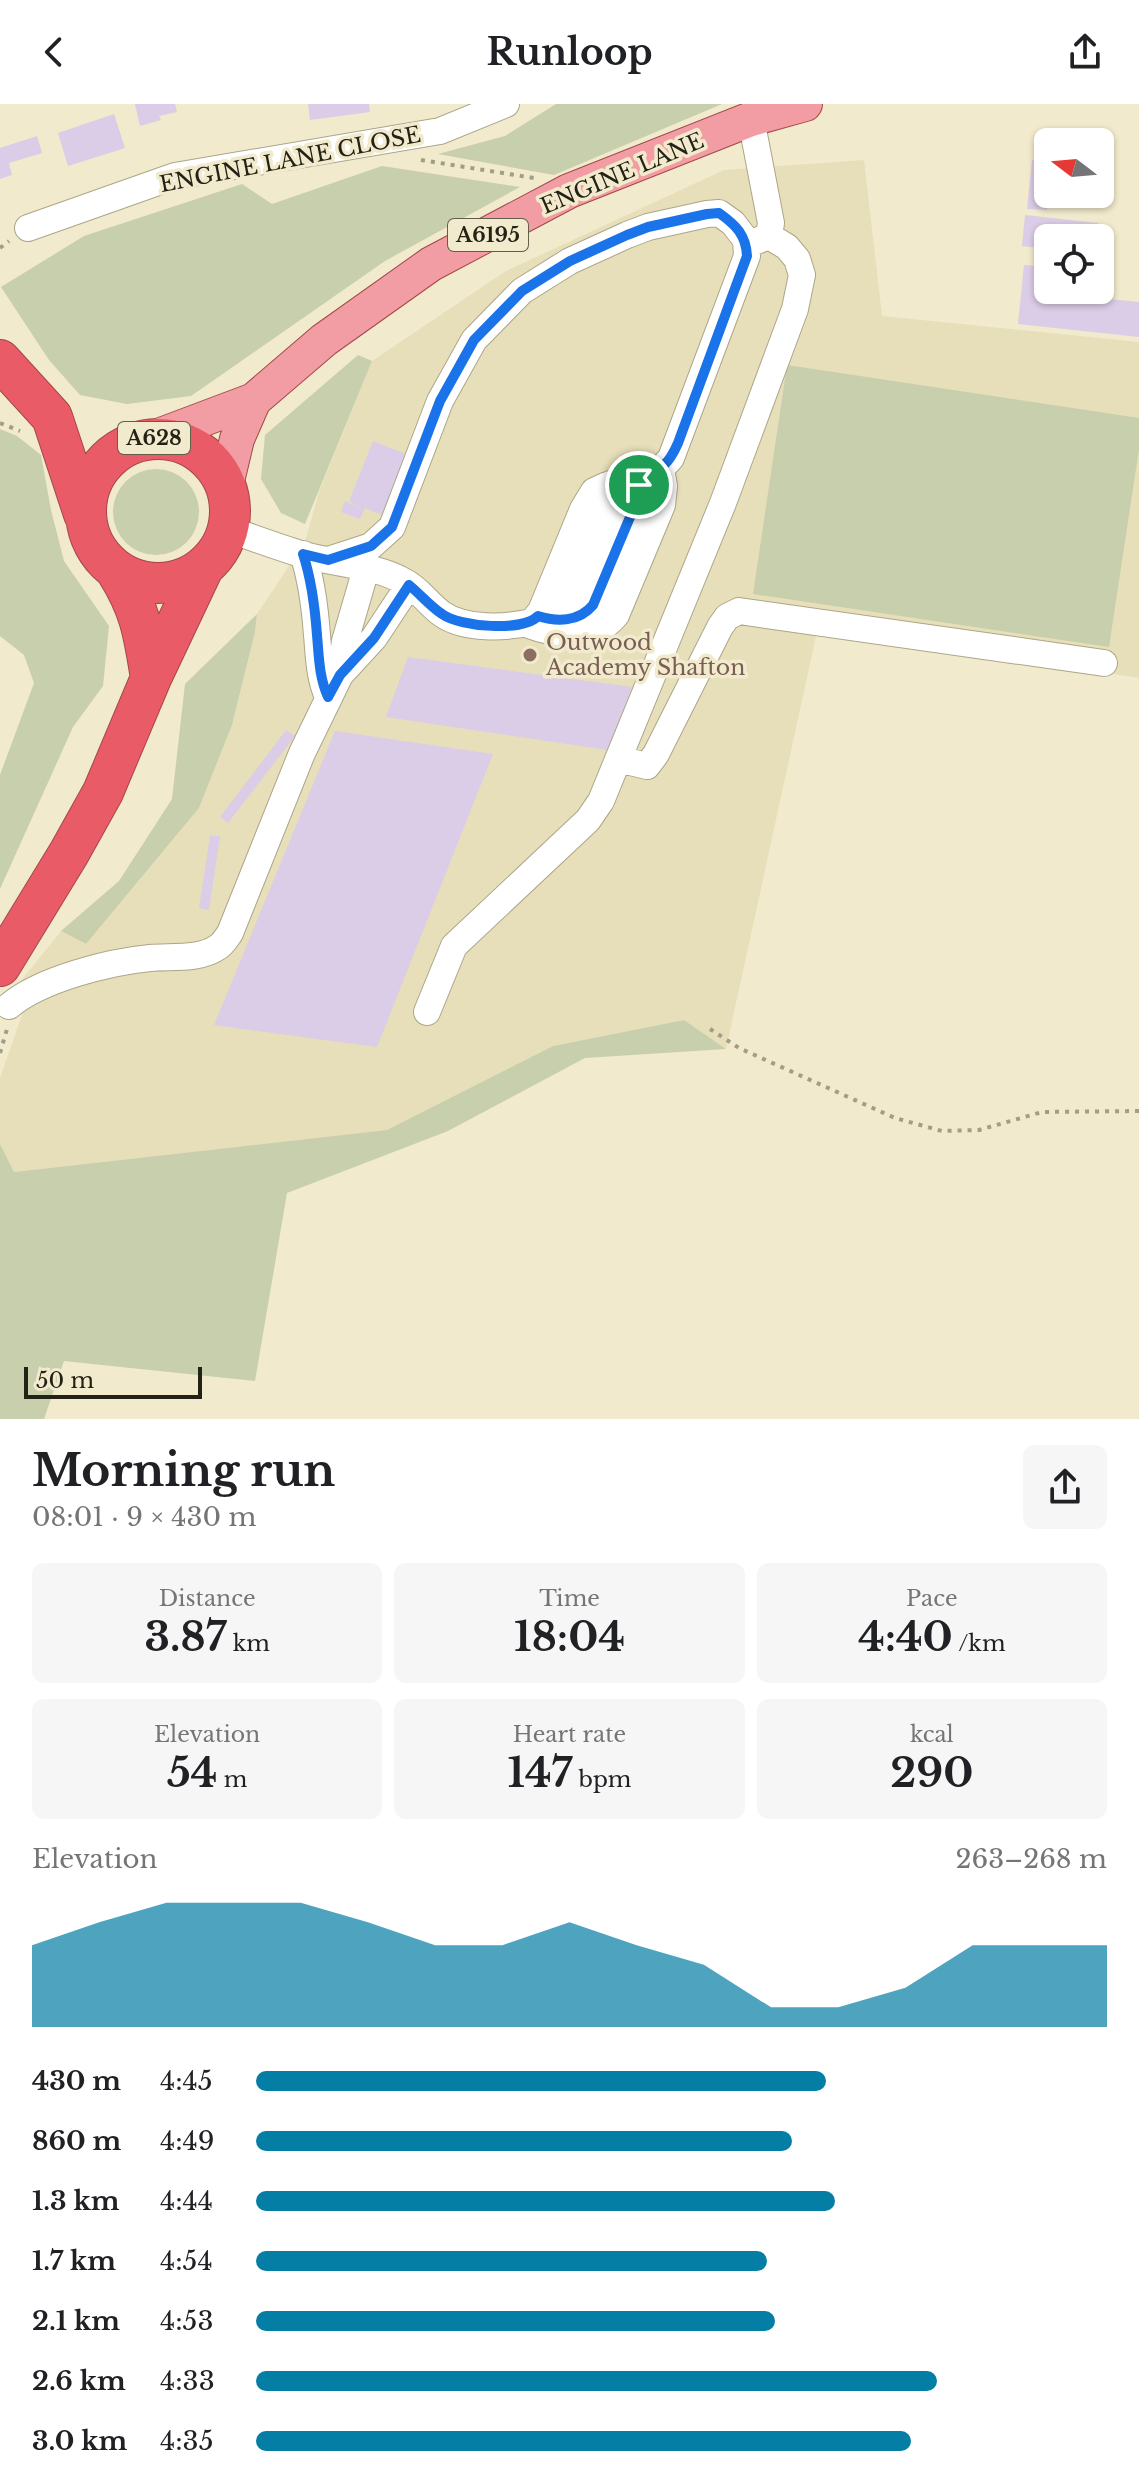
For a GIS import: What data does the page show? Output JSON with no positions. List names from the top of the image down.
{
  "streets": {
    "highway": ["A628"],
    "main road": ["ENGINE LANE", "A6195"],
    "street": ["ENGINE LANE CLOSE"]
  },
  "crossings": [
    ["ENGINE LANE", "A628"]
  ],
  "places": ["Outwood Academy Shafton"],
  "scale_bar": "50 m",
  "north": "left",
  "page": {
    "header": "Runloop",
    "scale": "50 m",
    "heading": ["Morning run", "08:01 · 9 × 430 m"],
    "stats": [
      ["Distance", "3.87 km"],
      ["Time", "18:04"],
      ["Pace", "4:40 /km"],
      ["Elevation", "54 m"],
      ["Heart rate", "147 bpm"],
      ["kcal", "290"]
    ],
    "chart": ["Elevation", "263–268 m"],
    "list": [
      {
        "name": "430 m",
        "note": "4:45"
      },
      {
        "name": "860 m",
        "note": "4:49"
      },
      {
        "name": "1.3 km",
        "note": "4:44"
      },
      {
        "name": "1.7 km",
        "note": "4:54"
      },
      {
        "name": "2.1 km",
        "note": "4:53"
      },
      {
        "name": "2.6 km",
        "note": "4:33"
      },
      {
        "name": "3.0 km",
        "note": "4:35"
      }
    ]
  }
}
